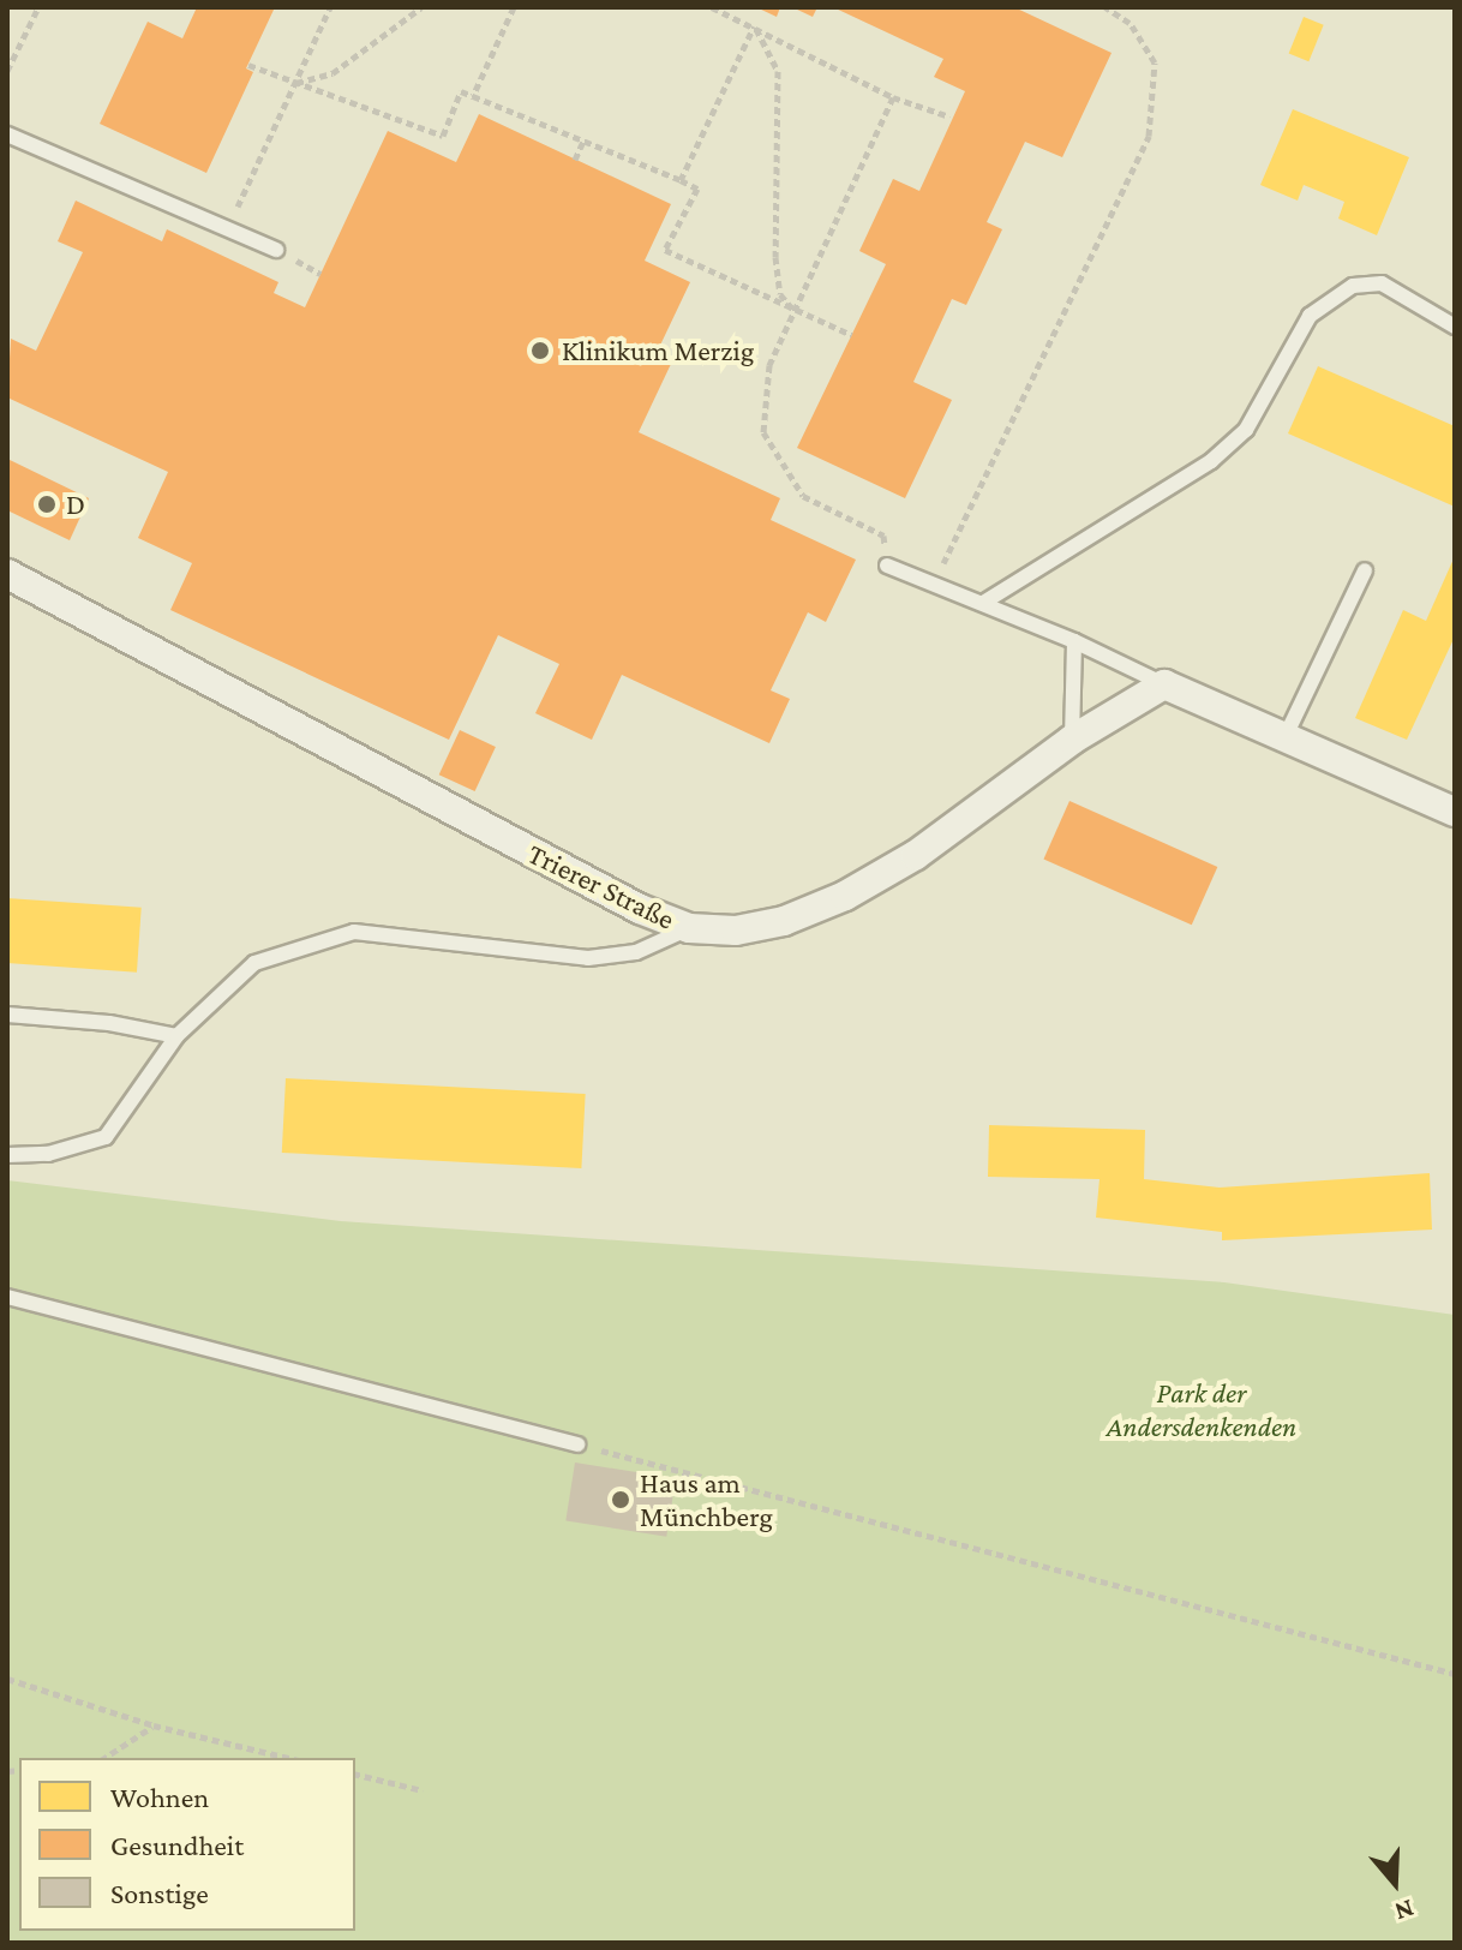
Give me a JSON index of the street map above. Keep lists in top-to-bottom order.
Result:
{
  "streets": {
    "street": ["Trierer Straße"]
  },
  "parks": ["Park der Andersdenkenden"],
  "places": ["Klinikum Merzig", "D", "Haus am Münchberg"],
  "legend": ["Wohnen", "Gesundheit", "Sonstige"],
  "north": "bottom"
}
